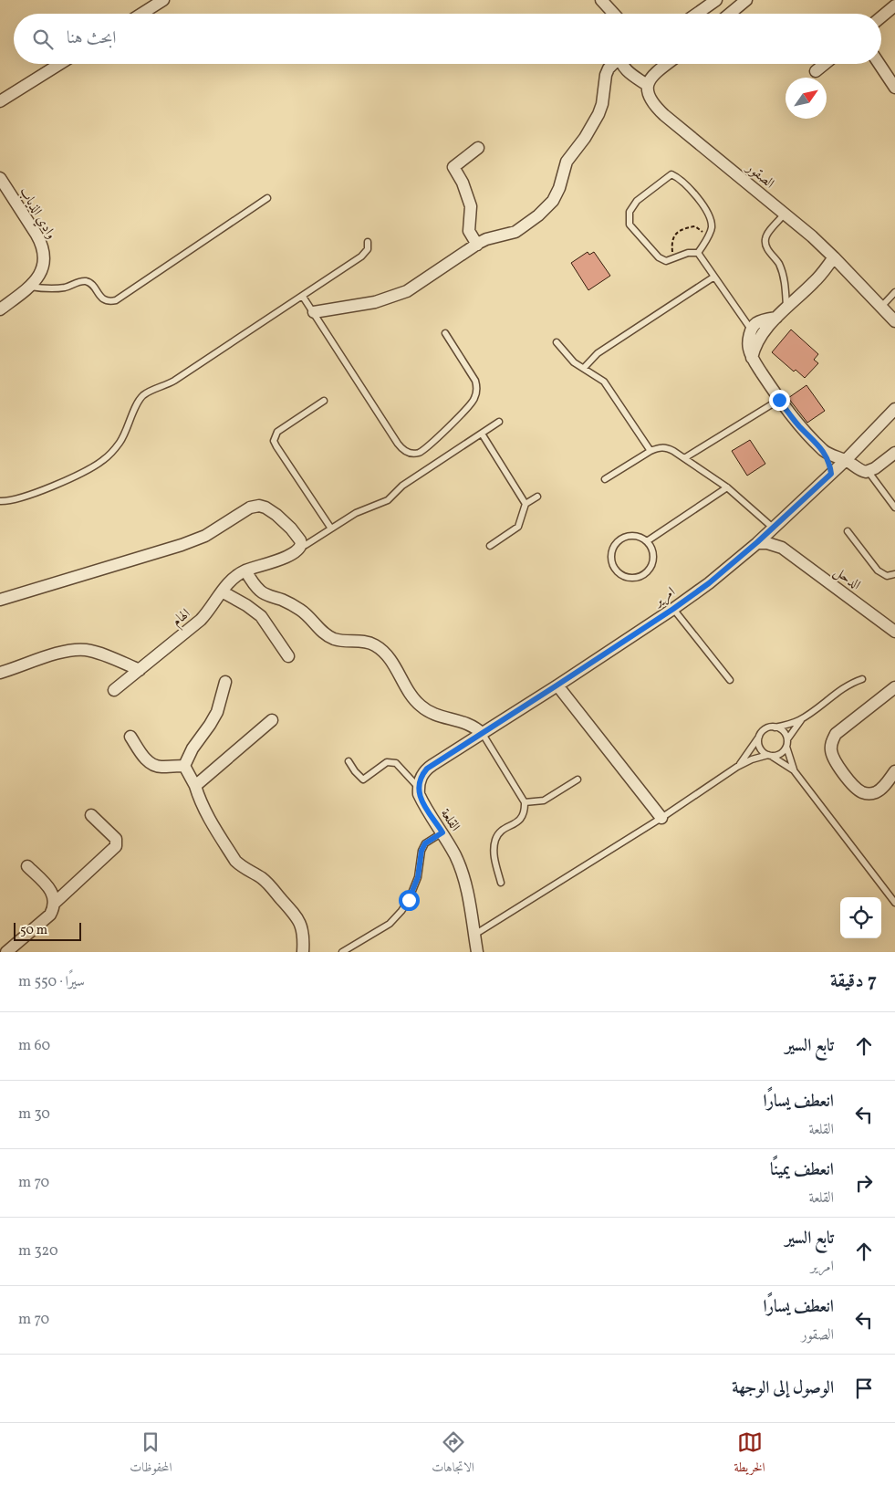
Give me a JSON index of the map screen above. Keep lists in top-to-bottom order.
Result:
{
  "streets": {
    "street": [
      "الصقور",
      "وادي الذياب",
      "الدحل",
      "امرير",
      "الهام",
      "القلعة"
    ]
  },
  "scale_bar": "50 m",
  "north": "top right",
  "page": {
    "search": "ابحث هنا",
    "scale": "50 m",
    "heading": ["7 دقيقة", "سيرًا · 550 m"],
    "list": [
      ["تابع السير", "60 m"],
      ["انعطف يسارًا", "القلعة", "30 m"],
      ["انعطف يمينًا", "القلعة", "70 m"],
      ["تابع السير", "امرير", "320 m"],
      ["انعطف يسارًا", "الصقور", "70 m"],
      "الوصول إلى الوجهة"
    ],
    "nav": ["الخريطة", "الاتجاهات", "المحفوظات"]
  }
}
